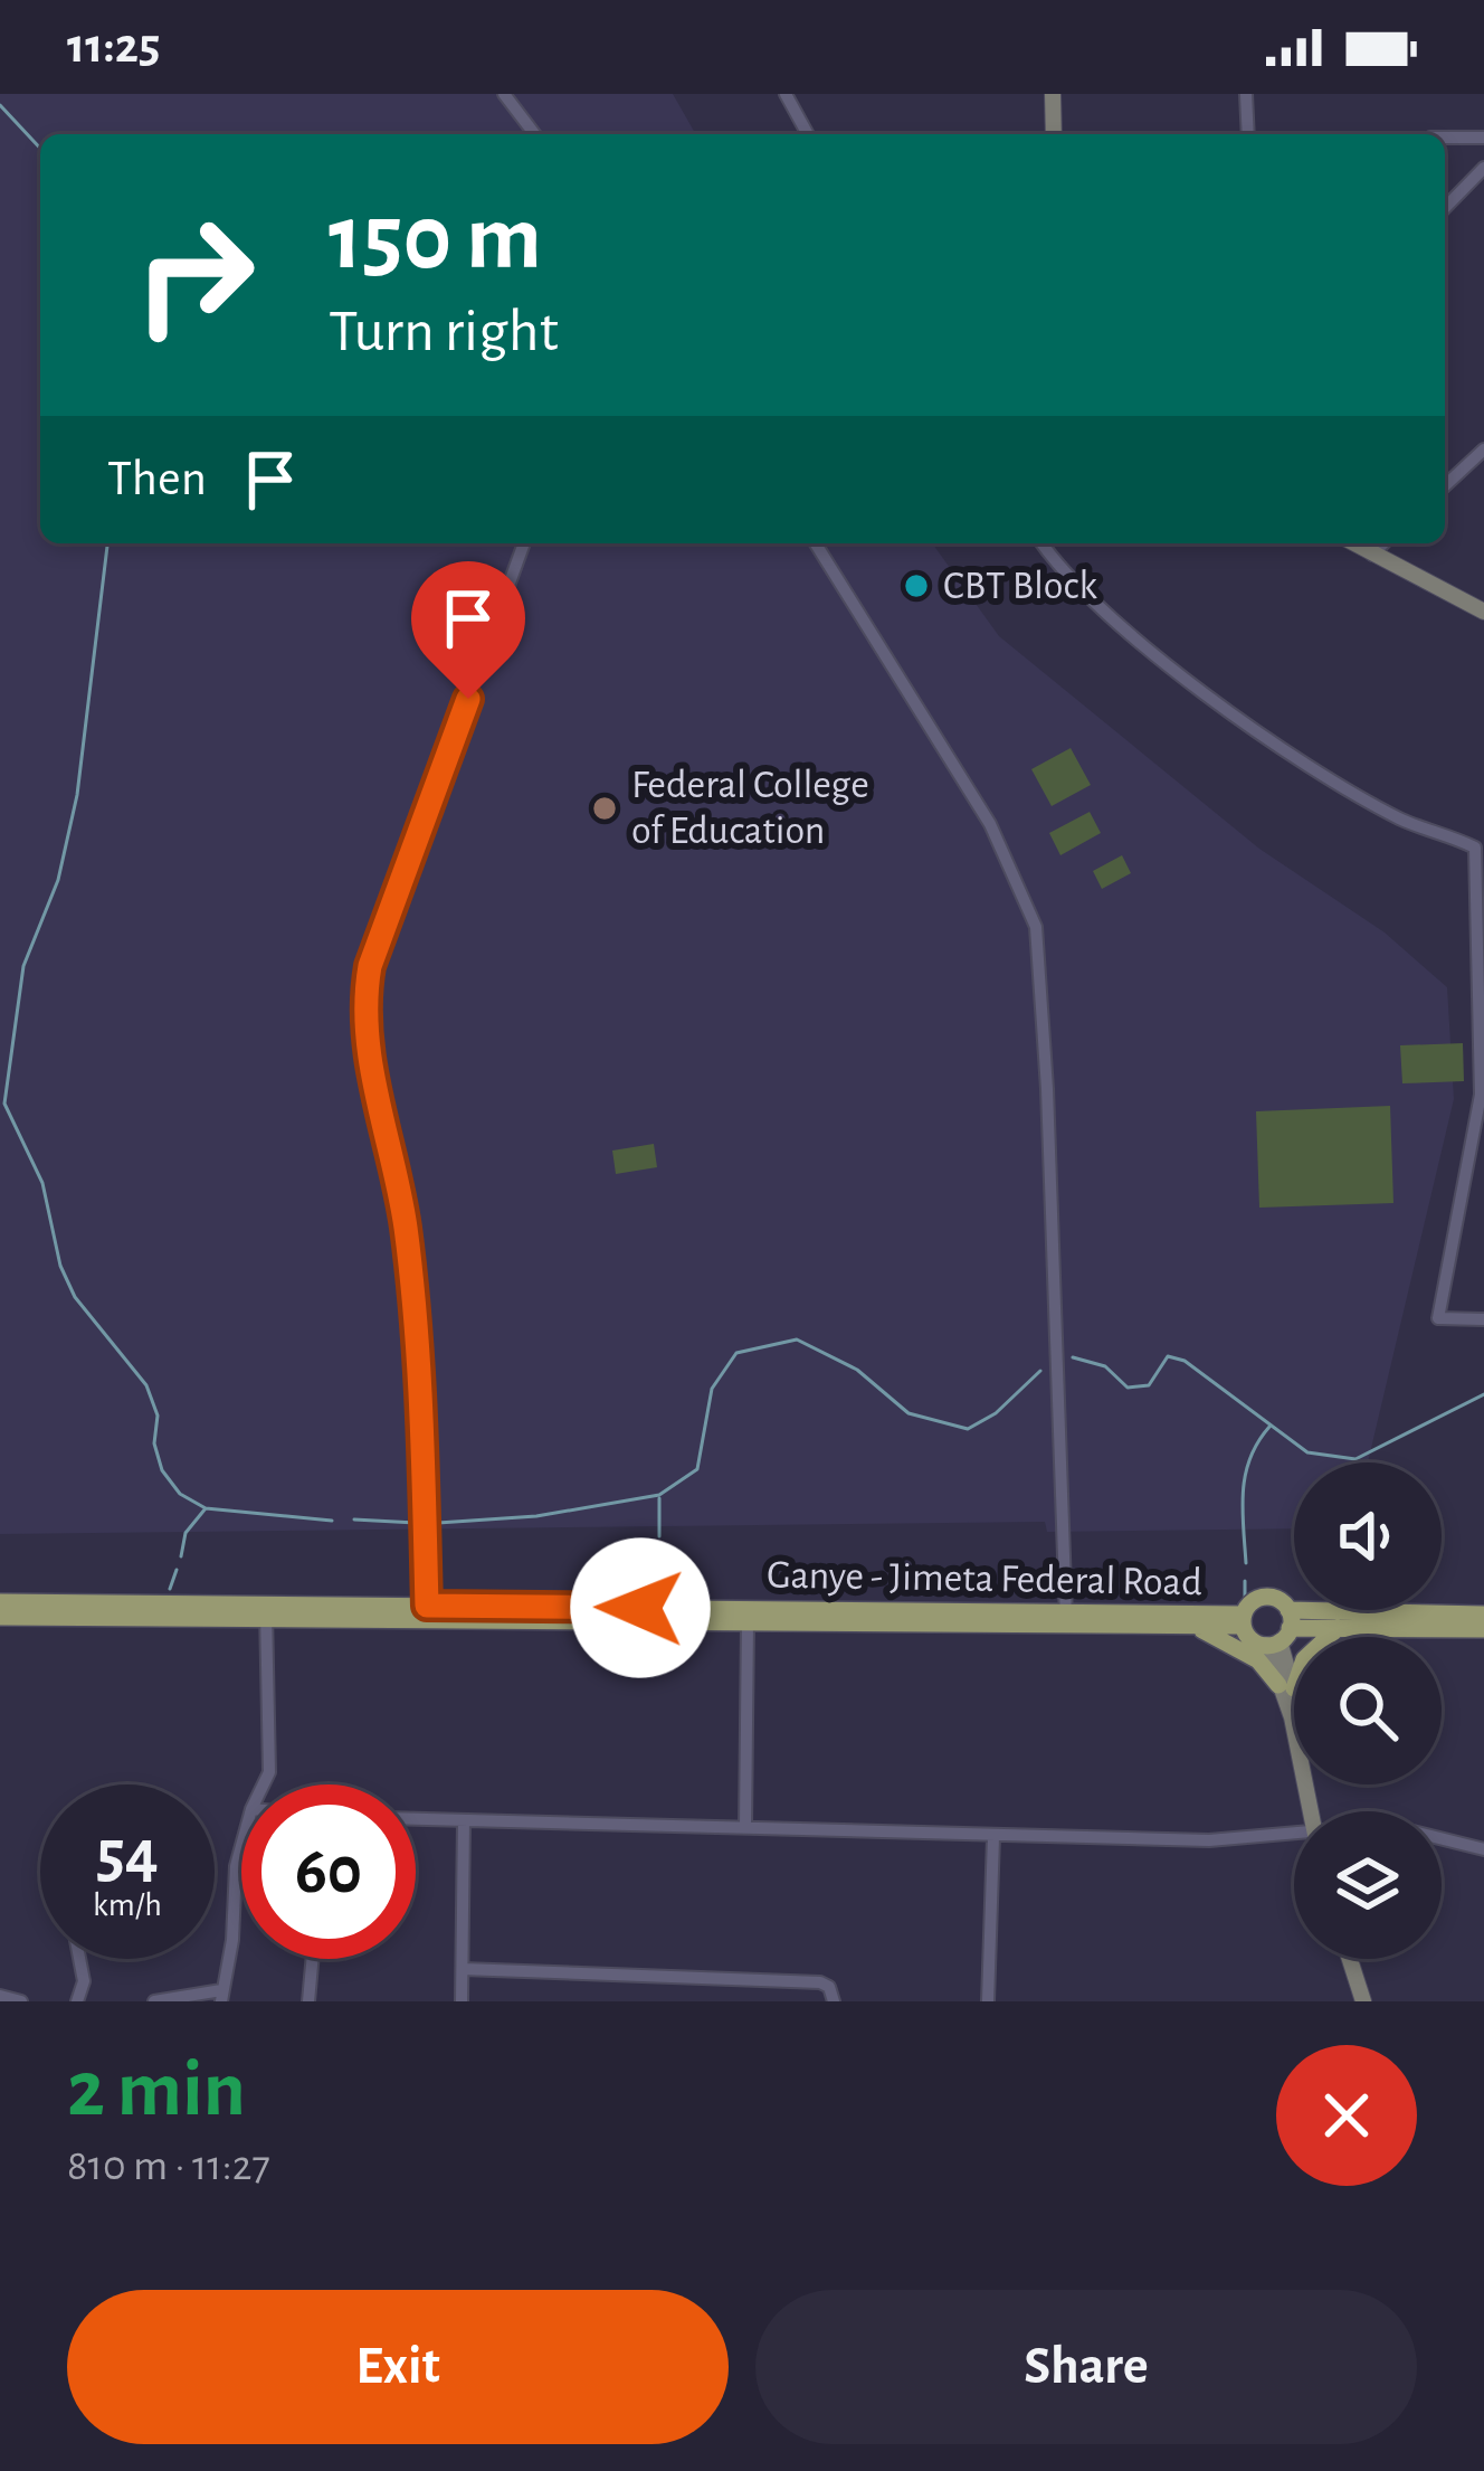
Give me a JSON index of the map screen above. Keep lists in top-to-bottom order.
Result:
{
  "streets": {
    "main road": ["Ganye - Jimeta Federal Road"]
  },
  "places": ["CBT Block", "Federal College of Education"],
  "page": {
    "status": "11:25",
    "turn": ["150 m", "Turn right"],
    "then": "Then",
    "speed": "54 km/h",
    "limit": "60",
    "heading": ["2 min", "810 m · 11:27"],
    "buttons": ["Exit", "Share"]
  }
}
